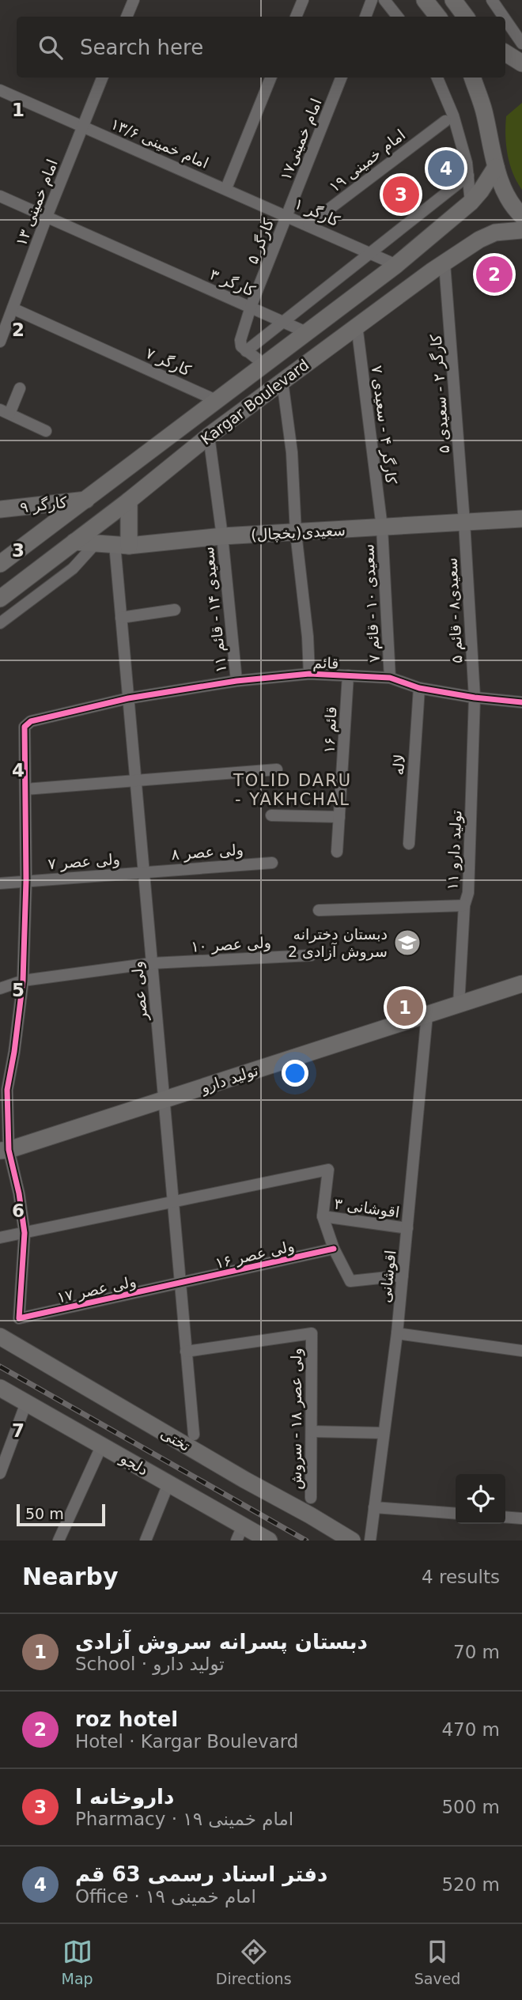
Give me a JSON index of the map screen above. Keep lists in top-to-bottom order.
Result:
{
  "streets": {
    "street": [
      "امام خمینی۱۷",
      "امام خمینی ۱۳/۶",
      "امام خمینی ۱۹",
      "امام خمینی ۱۳",
      "کارگر ۱",
      "کارگر ۵",
      "کارگر ۳",
      "کارگر ۷",
      "کارگر ۲ - سعیدی ۵",
      "Kargar Boulevard",
      "کارگر ۴ - سعیدی ۷",
      "کارگر ۹",
      "سعیدی(یخچال)",
      "سعیدی ۱۰ - قائم ۷",
      "سعیدی ۱۴ - قائم ۱۱",
      "سعیدی۸ - قائم ۵",
      "قائم",
      "قائم ۱۶",
      "لاله",
      "تولید دارو ۱۱",
      "ولی عصر ۸",
      "ولی عصر ۷",
      "ولی عصر ۱۰",
      "ولی عصر",
      "تولید دارو",
      "اقوشانی ۳",
      "ولی عصر ۱۶",
      "اقوشانی",
      "ولی عصر ۱۷",
      "ولی عصر ۱۸ - سروش",
      "تختی",
      "دلجو"
    ]
  },
  "crossings": [
    ["امام خمینی۱۷", "کارگر ۱"],
    ["امام خمینی۱۷", "کارگر ۵"],
    ["امام خمینی ۱۳/۶", "امام خمینی ۱۳"],
    ["امام خمینی ۱۳/۶", "کارگر ۱"],
    ["امام خمینی ۱۹", "کارگر ۱"],
    ["امام خمینی ۱۳", "کارگر ۳"],
    ["امام خمینی ۱۳", "کارگر ۷"],
    ["کارگر ۱", "کارگر ۵"],
    ["کارگر ۱", "Kargar Boulevard"],
    ["کارگر ۵", "کارگر ۳"],
    ["کارگر ۳", "Kargar Boulevard"],
    ["کارگر ۷", "Kargar Boulevard"],
    ["کارگر ۲ - سعیدی ۵", "Kargar Boulevard"],
    ["کارگر ۲ - سعیدی ۵", "سعیدی(یخچال)"],
    ["کارگر ۲ - سعیدی ۵", "سعیدی۸ - قائم ۵"],
    ["Kargar Boulevard", "کارگر ۴ - سعیدی ۷"],
    ["Kargar Boulevard", "کارگر ۹"],
    ["Kargar Boulevard", "سعیدی(یخچال)"],
    ["Kargar Boulevard", "سعیدی ۱۴ - قائم ۱۱"],
    ["کارگر ۴ - سعیدی ۷", "سعیدی(یخچال)"],
    ["کارگر ۴ - سعیدی ۷", "سعیدی ۱۰ - قائم ۷"],
    ["سعیدی(یخچال)", "سعیدی ۱۰ - قائم ۷"],
    ["سعیدی(یخچال)", "سعیدی ۱۴ - قائم ۱۱"],
    ["سعیدی(یخچال)", "سعیدی۸ - قائم ۵"],
    ["سعیدی(یخچال)", "ولی عصر"],
    ["سعیدی ۱۰ - قائم ۷", "قائم"],
    ["سعیدی ۱۴ - قائم ۱۱", "قائم"],
    ["سعیدی۸ - قائم ۵", "قائم"],
    ["سعیدی۸ - قائم ۵", "تولید دارو ۱۱"],
    ["قائم", "قائم ۱۶"],
    ["قائم", "لاله"],
    ["قائم", "تولید دارو ۱۱"],
    ["قائم", "ولی عصر"],
    ["تولید دارو ۱۱", "تولید دارو"],
    ["ولی عصر ۸", "ولی عصر ۷"],
    ["ولی عصر ۸", "ولی عصر"],
    ["ولی عصر ۷", "ولی عصر"],
    ["ولی عصر ۱۰", "ولی عصر"],
    ["ولی عصر", "تولید دارو"],
    ["ولی عصر", "ولی عصر ۱۶"],
    ["ولی عصر", "ولی عصر ۱۷"],
    ["ولی عصر", "ولی عصر ۱۸ - سروش"],
    ["تولید دارو", "اقوشانی"],
    ["اقوشانی ۳", "اقوشانی"],
    ["ولی عصر ۱۶", "ولی عصر ۱۷"]
  ],
  "districts": ["TOLID DARU - YAKHCHAL"],
  "places": {
    "school or university": ["دبستان دخترانه سروش آزادی 2"]
  },
  "scale_bar": "50 m",
  "page": {
    "search": "Search here",
    "pins": [
      "4",
      "3",
      "2",
      "1"
    ],
    "scale": "50 m",
    "heading": ["Nearby", "4 results"],
    "list": [
      {
        "mark": "1",
        "name": "دبستان پسرانه سروش آزادی",
        "note": "School · تولید دارو",
        "value": "70 m"
      },
      {
        "mark": "2",
        "name": "roz hotel",
        "note": "Hotel · Kargar Boulevard",
        "value": "470 m"
      },
      {
        "mark": "3",
        "name": "داروخانه ا",
        "note": "Pharmacy · امام خمینی ۱۹",
        "value": "500 m"
      },
      {
        "mark": "4",
        "name": "دفتر اسناد رسمی 63 قم",
        "note": "Office · امام خمینی ۱۹",
        "value": "520 m"
      }
    ],
    "nav": ["Map", "Directions", "Saved"]
  },
  "grid": {
    "rows": [
      "1",
      "2",
      "3",
      "4",
      "5",
      "6",
      "7"
    ]
  }
}
